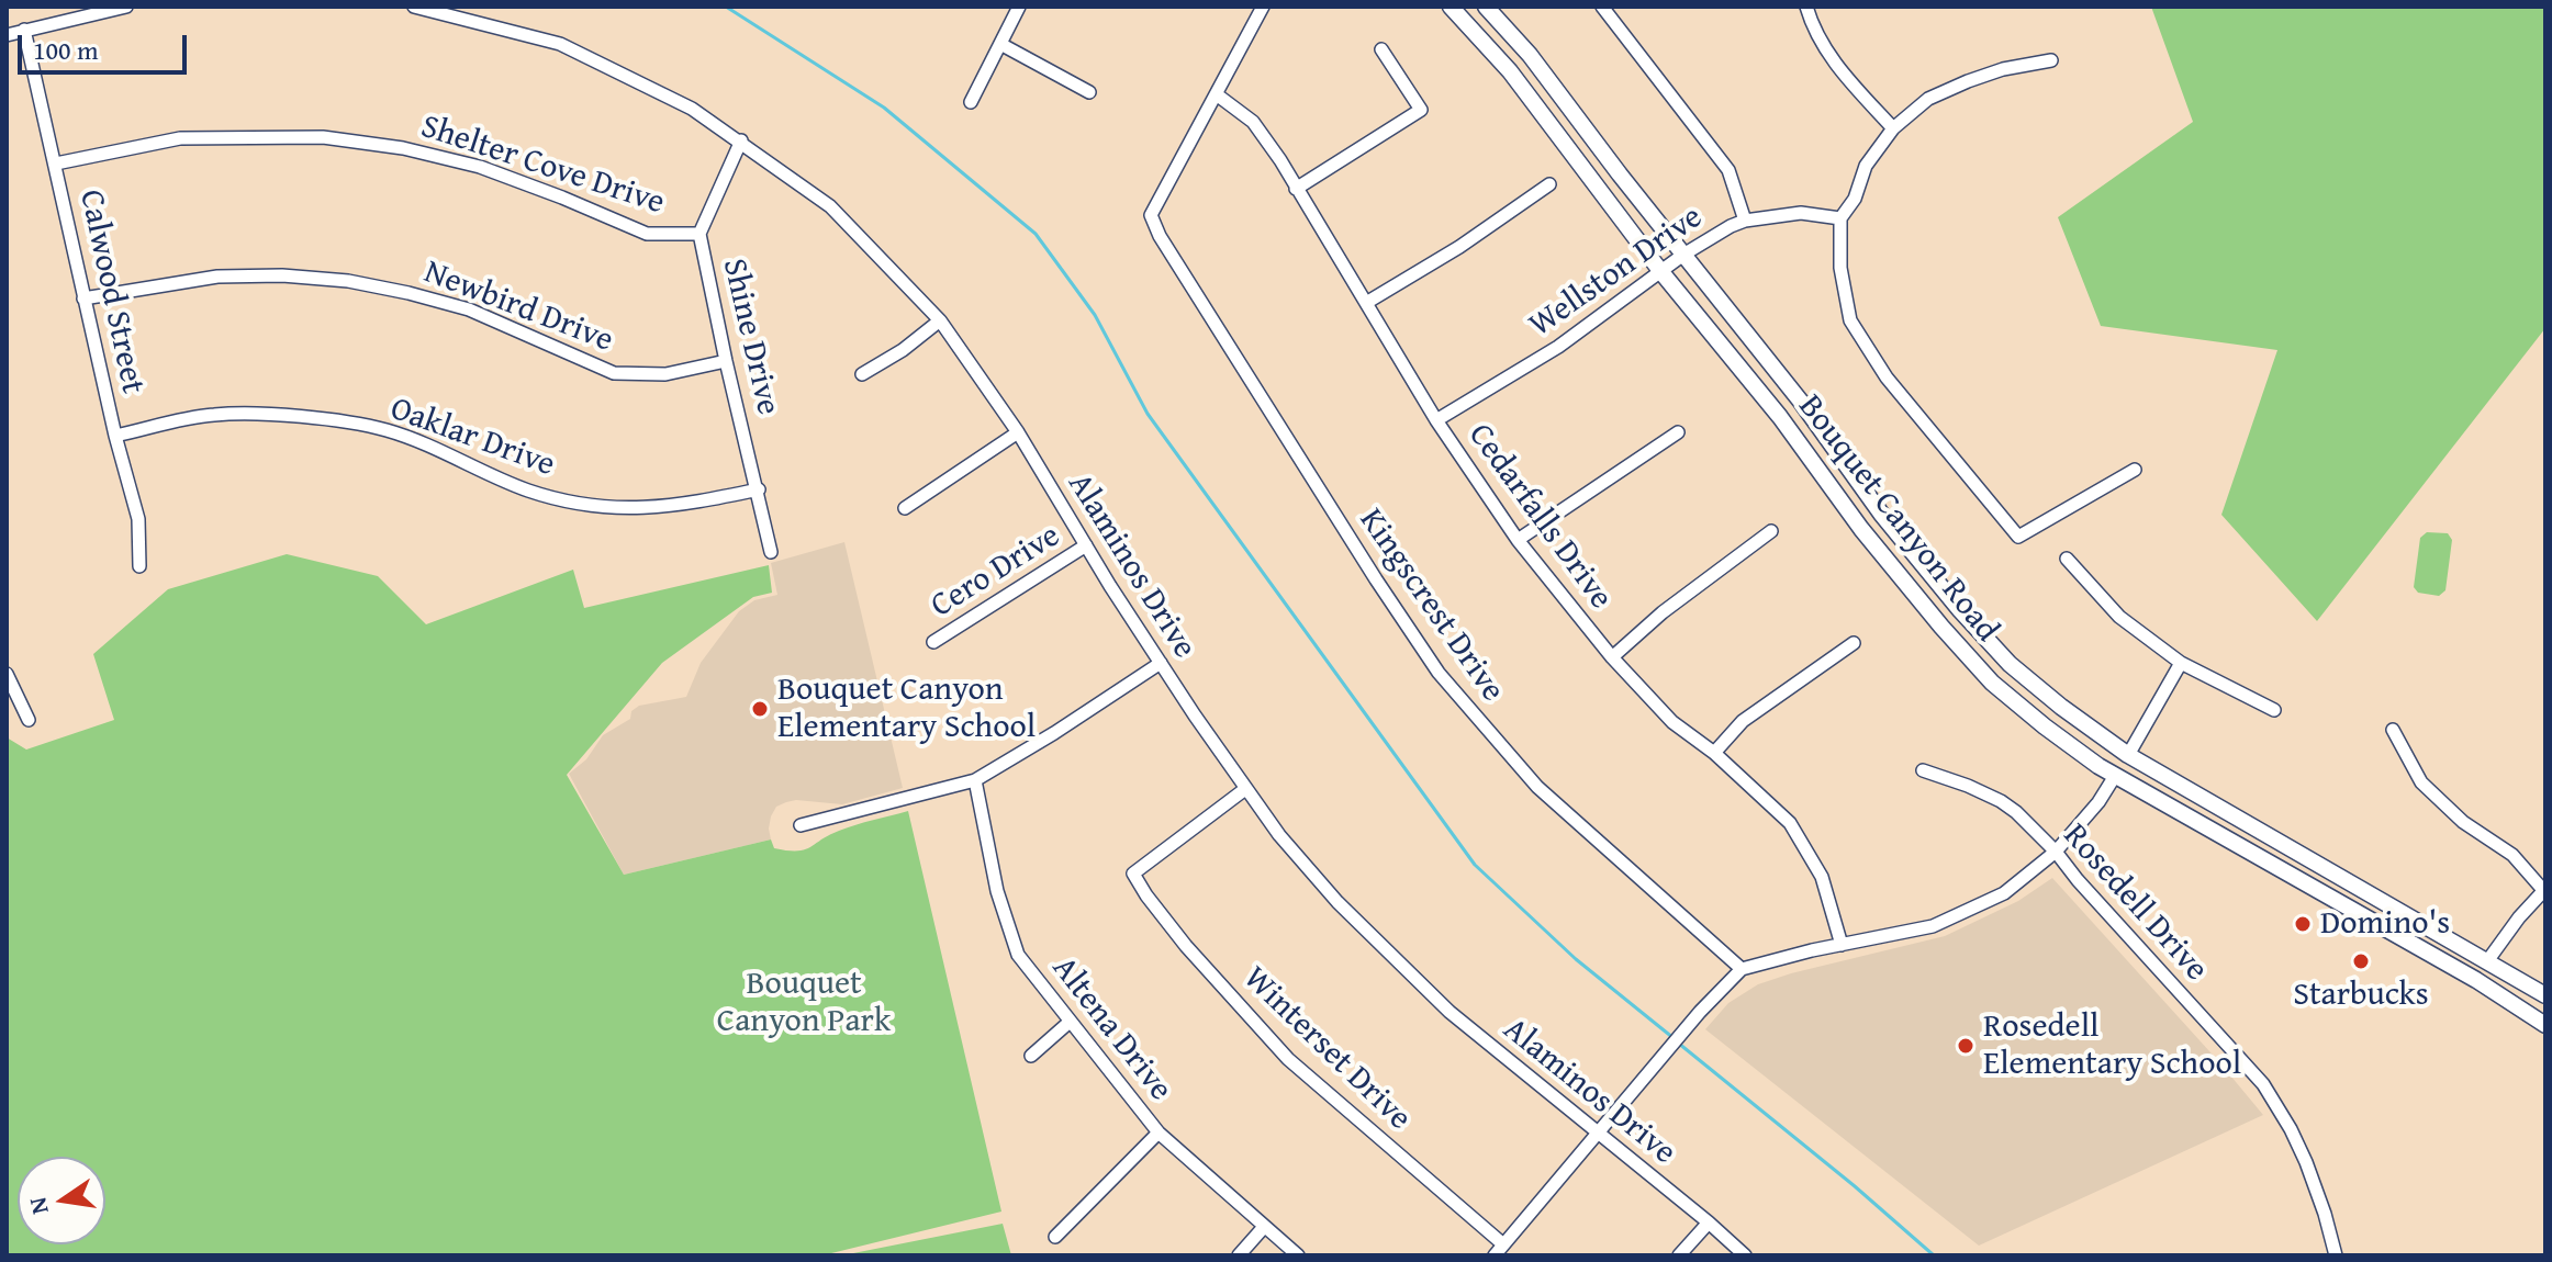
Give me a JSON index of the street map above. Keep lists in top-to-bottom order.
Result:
{
  "streets": {
    "main road": ["Bouquet Canyon Road"],
    "street": [
      "Shelter Cove Drive",
      "Wellston Drive",
      "Calwood Street",
      "Newbird Drive",
      "Shine Drive",
      "Oaklar Drive",
      "Cedarfalls Drive",
      "Alaminos Drive",
      "Cero Drive",
      "Kingscrest Drive",
      "Rosedell Drive",
      "Altena Drive",
      "Winterset Drive"
    ]
  },
  "crossings": [
    ["Shelter Cove Drive", "Calwood Street"],
    ["Shelter Cove Drive", "Shine Drive"],
    ["Wellston Drive", "Cedarfalls Drive"],
    ["Wellston Drive", "Bouquet Canyon Road"],
    ["Calwood Street", "Newbird Drive"],
    ["Calwood Street", "Oaklar Drive"],
    ["Newbird Drive", "Shine Drive"],
    ["Shine Drive", "Oaklar Drive"],
    ["Shine Drive", "Alaminos Drive"],
    ["Cedarfalls Drive", "Kingscrest Drive"],
    ["Alaminos Drive", "Cero Drive"],
    ["Alaminos Drive", "Winterset Drive"]
  ],
  "parks": ["Bouquet Canyon Park"],
  "places": [
    "Bouquet Canyon Elementary School",
    "Domino's",
    "Starbucks",
    "Rosedell Elementary School"
  ],
  "scale_bar": "100 m",
  "north": "left"
}
